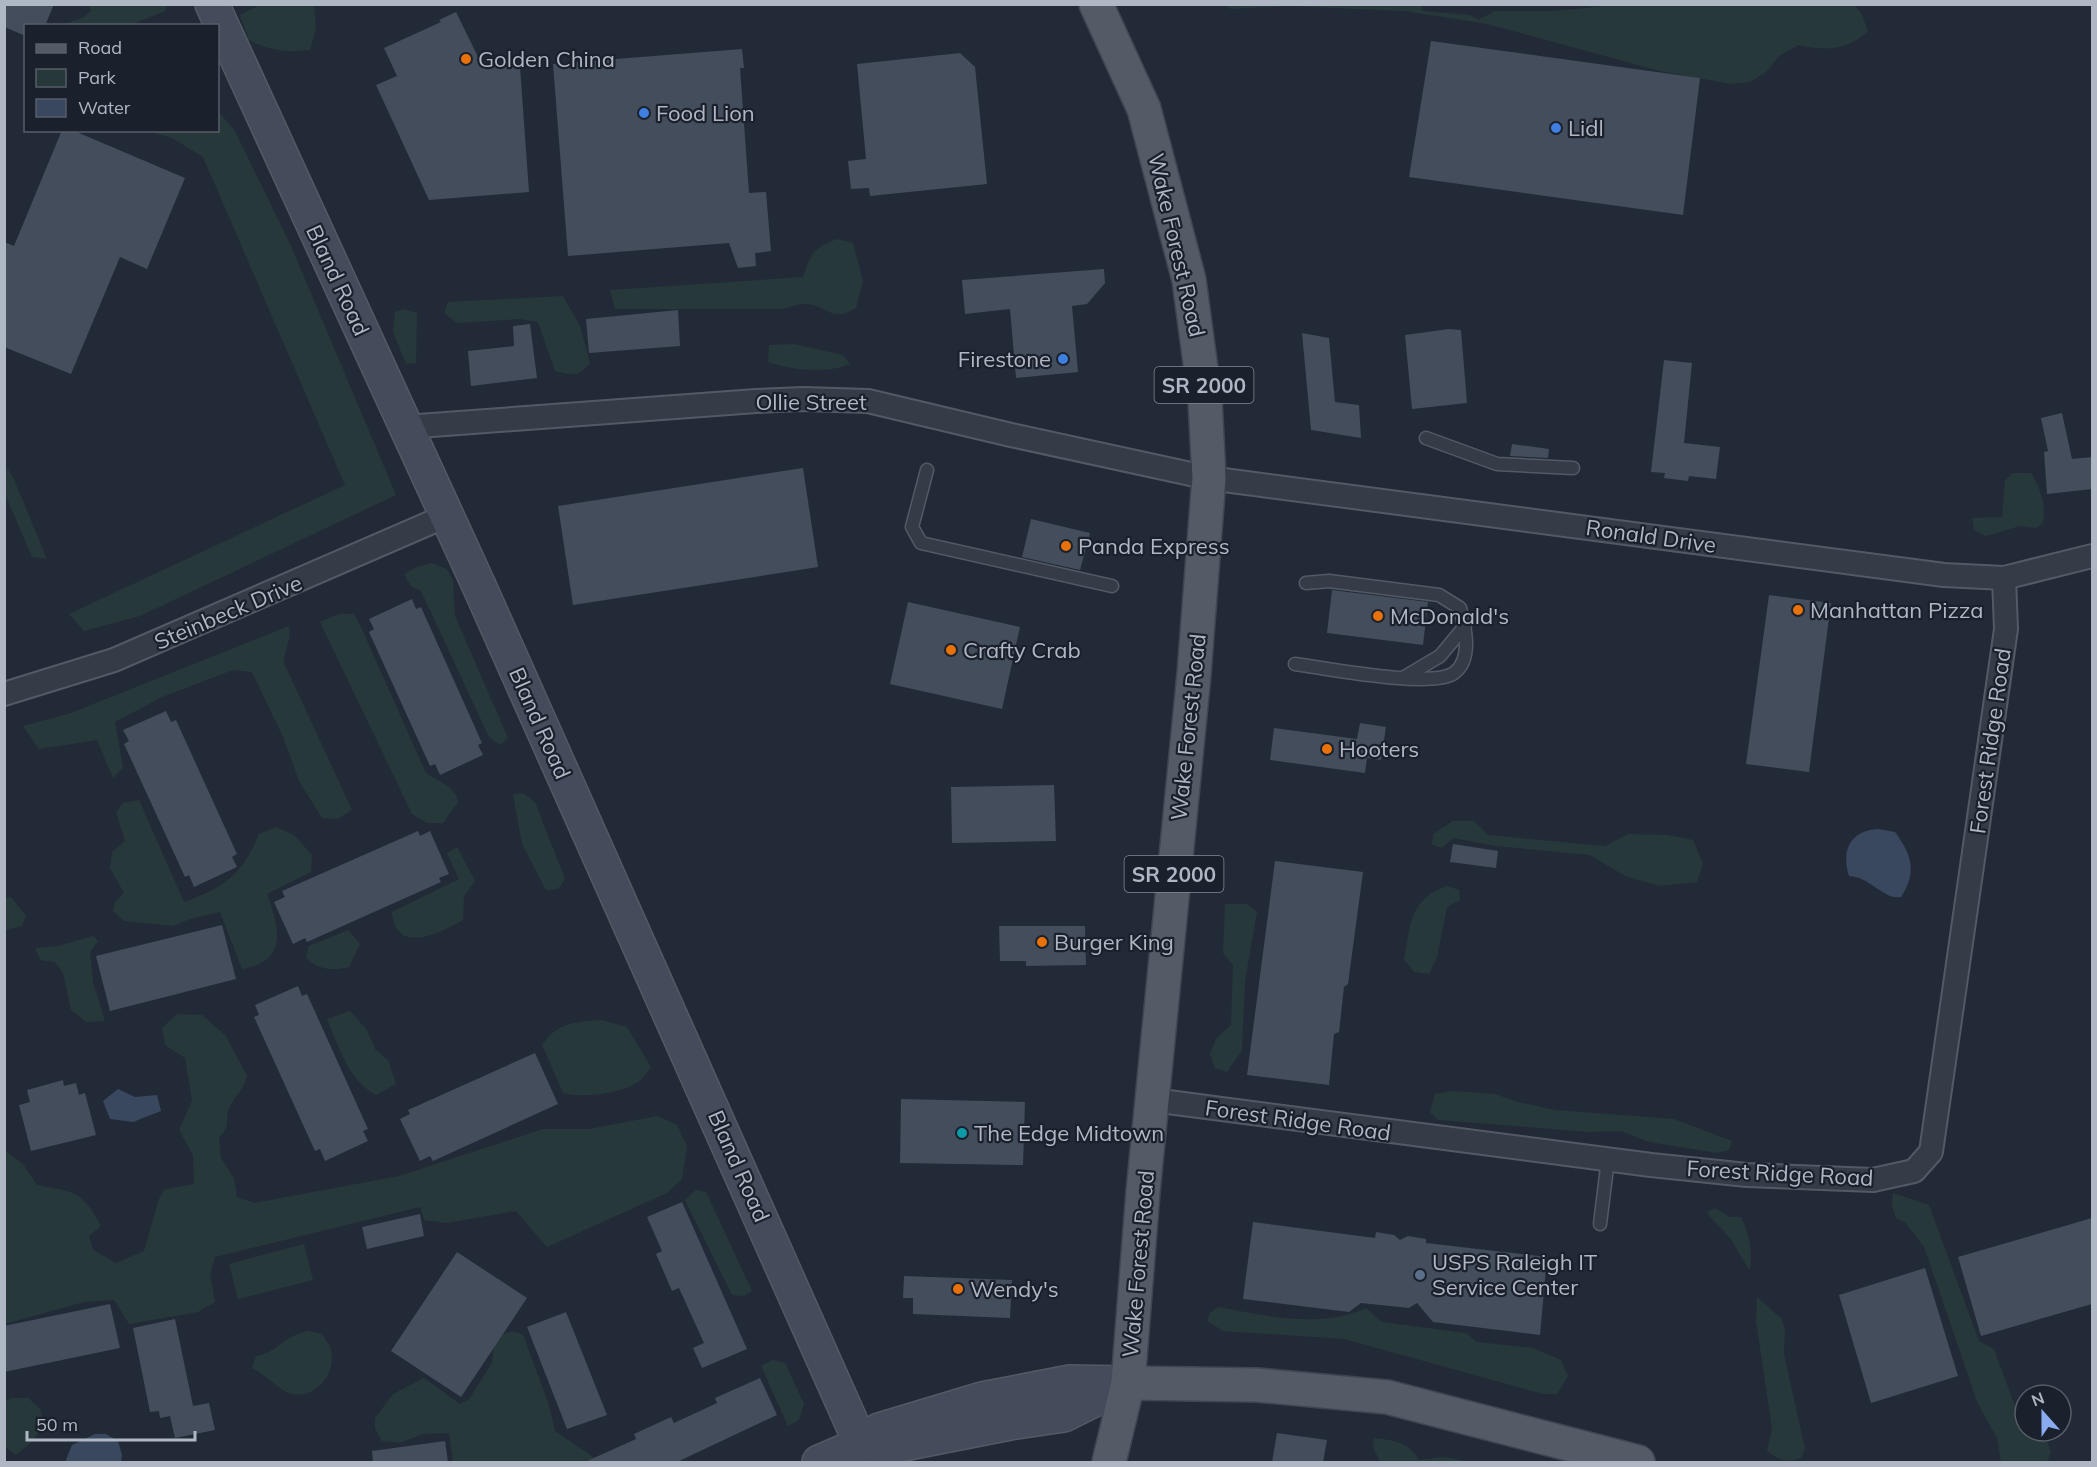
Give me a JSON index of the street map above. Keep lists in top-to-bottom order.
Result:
{
  "streets": {
    "main road": ["Wake Forest Road", "SR 2000"],
    "street": [
      "Bland Road",
      "Ollie Street",
      "Ronald Drive",
      "Steinbeck Drive",
      "Forest Ridge Road"
    ]
  },
  "crossings": [
    ["Wake Forest Road", "Ollie Street"],
    ["Wake Forest Road", "Ronald Drive"],
    ["Wake Forest Road", "Forest Ridge Road"],
    ["Bland Road", "Ollie Street"],
    ["Bland Road", "Steinbeck Drive"],
    ["Ollie Street", "Ronald Drive"],
    ["Ronald Drive", "Forest Ridge Road"]
  ],
  "places": [
    "Golden China",
    "Food Lion",
    "Lidl",
    "Firestone",
    "Panda Express",
    "Manhattan Pizza",
    "McDonald's",
    "Crafty Crab",
    "Hooters",
    "Burger King",
    "The Edge Midtown",
    "USPS Raleigh IT Service Center",
    "Wendy's"
  ],
  "legend": ["Road", "Park", "Water"],
  "scale_bar": "50 m",
  "north": "top"
}
